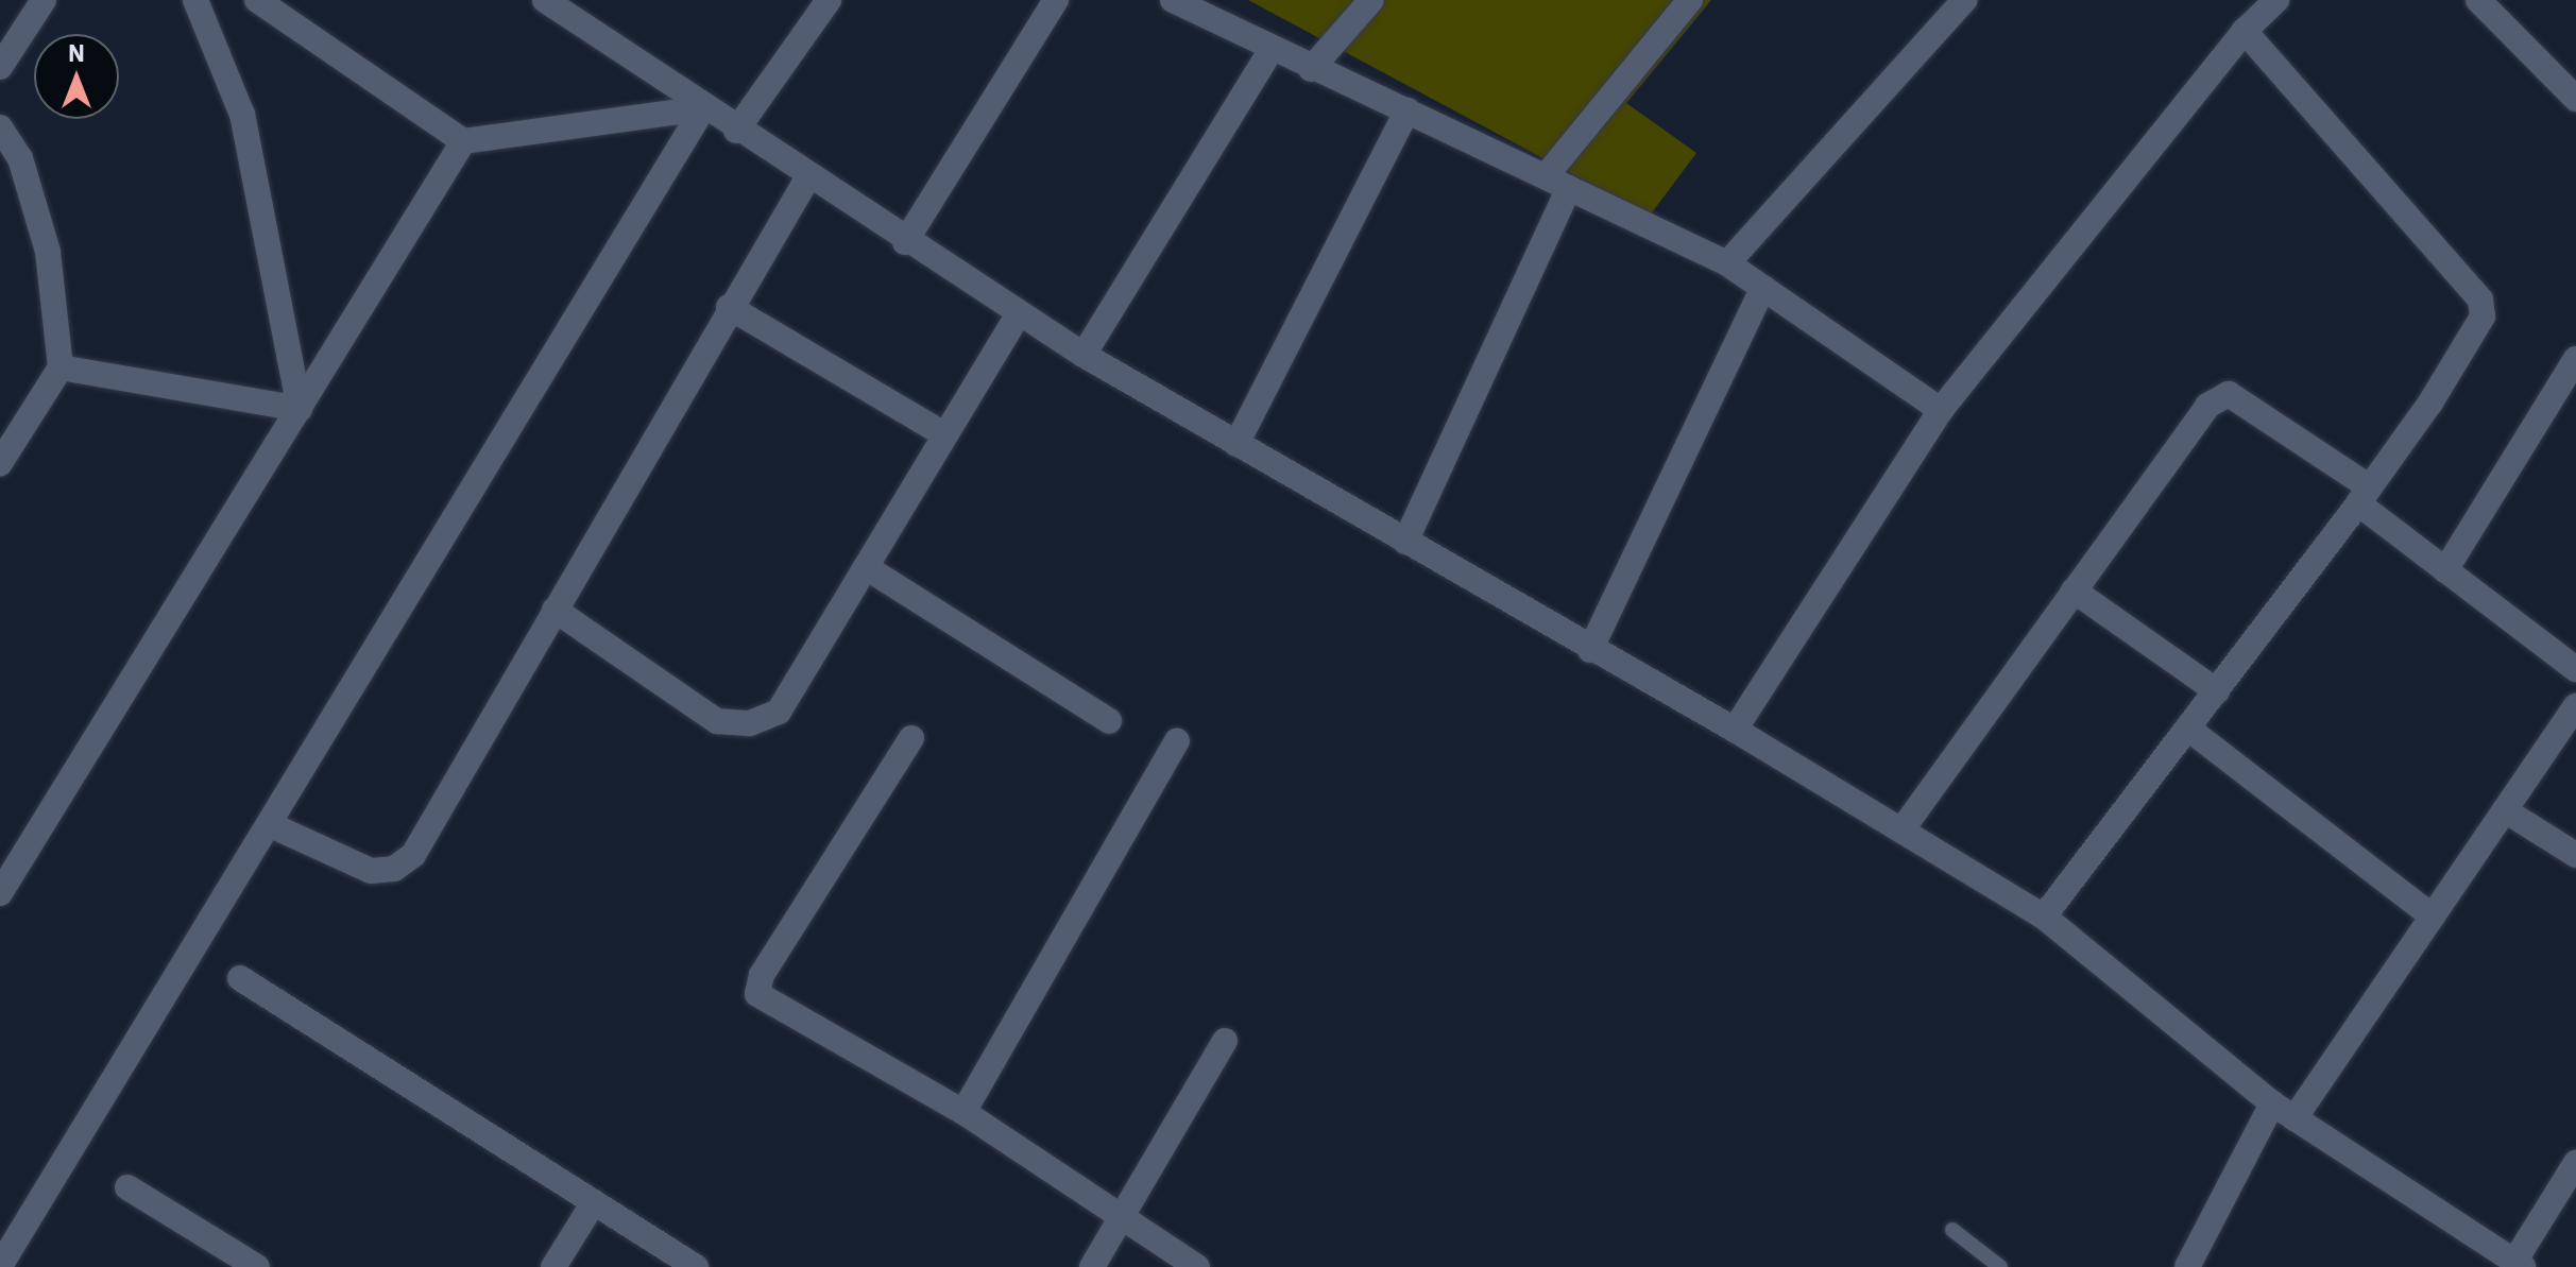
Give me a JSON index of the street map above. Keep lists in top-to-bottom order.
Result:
{
  "north": "top"
}
